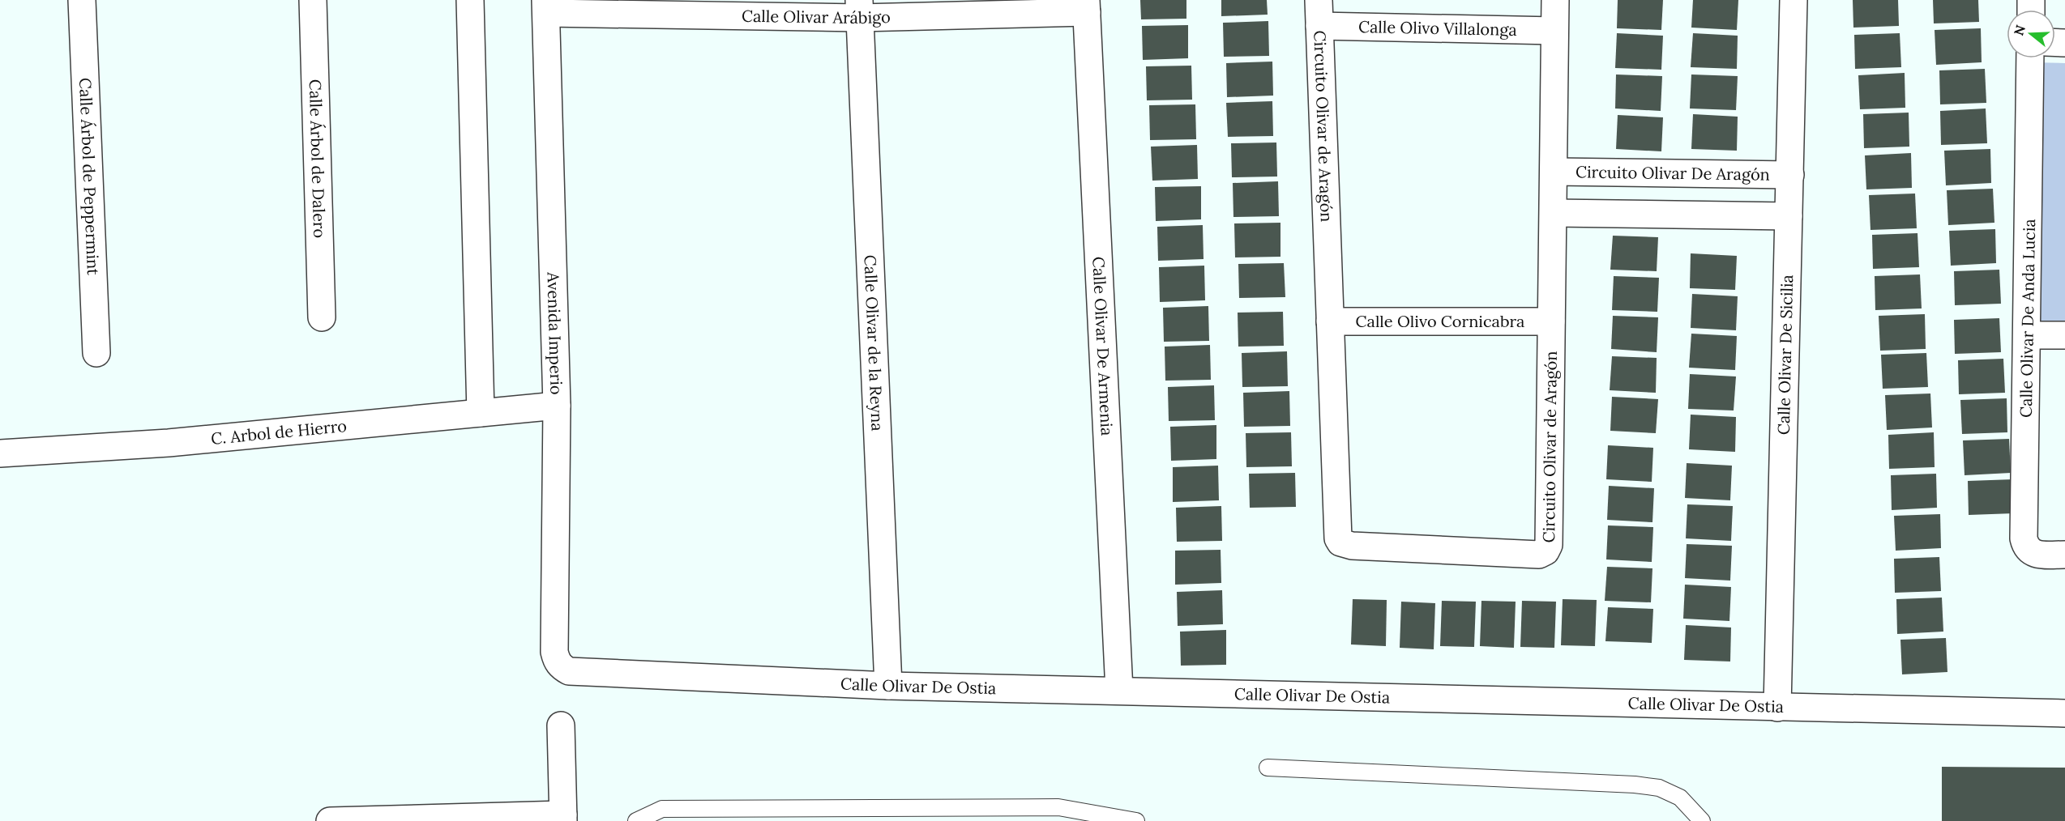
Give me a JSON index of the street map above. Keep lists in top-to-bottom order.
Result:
{
  "streets": {
    "street": [
      "Calle Olivar Arábigo",
      "Calle Olivo Villalonga",
      "Circuito Olivar de Aragón",
      "Calle Árbol de Dalero",
      "Circuito Olivar De Aragón",
      "Calle Árbol de Peppermint",
      "Calle Olivar De Anda Lucia",
      "Calle Olivo Cornicabra",
      "Avenida Imperio",
      "Calle Olivar de la Reyna",
      "Calle Olivar De Armenia",
      "Calle Olivar De Sicilia",
      "C. Arbol de Hierro",
      "Calle Olivar De Ostia"
    ]
  },
  "crossings": [
    ["Calle Olivar Arábigo", "Avenida Imperio"],
    ["Calle Olivar Arábigo", "Calle Olivar de la Reyna"],
    ["Calle Olivar Arábigo", "Calle Olivar De Armenia"],
    ["Calle Olivo Villalonga", "Circuito Olivar de Aragón"],
    ["Circuito Olivar de Aragón", "Circuito Olivar De Aragón"],
    ["Circuito Olivar de Aragón", "Calle Olivo Cornicabra"],
    ["Circuito Olivar De Aragón", "Calle Olivar De Sicilia"],
    ["Avenida Imperio", "C. Arbol de Hierro"],
    ["Avenida Imperio", "Calle Olivar De Ostia"],
    ["Calle Olivar de la Reyna", "Calle Olivar De Ostia"],
    ["Calle Olivar De Armenia", "Calle Olivar De Ostia"],
    ["Calle Olivar De Sicilia", "Calle Olivar De Ostia"]
  ],
  "north": "left"
}
